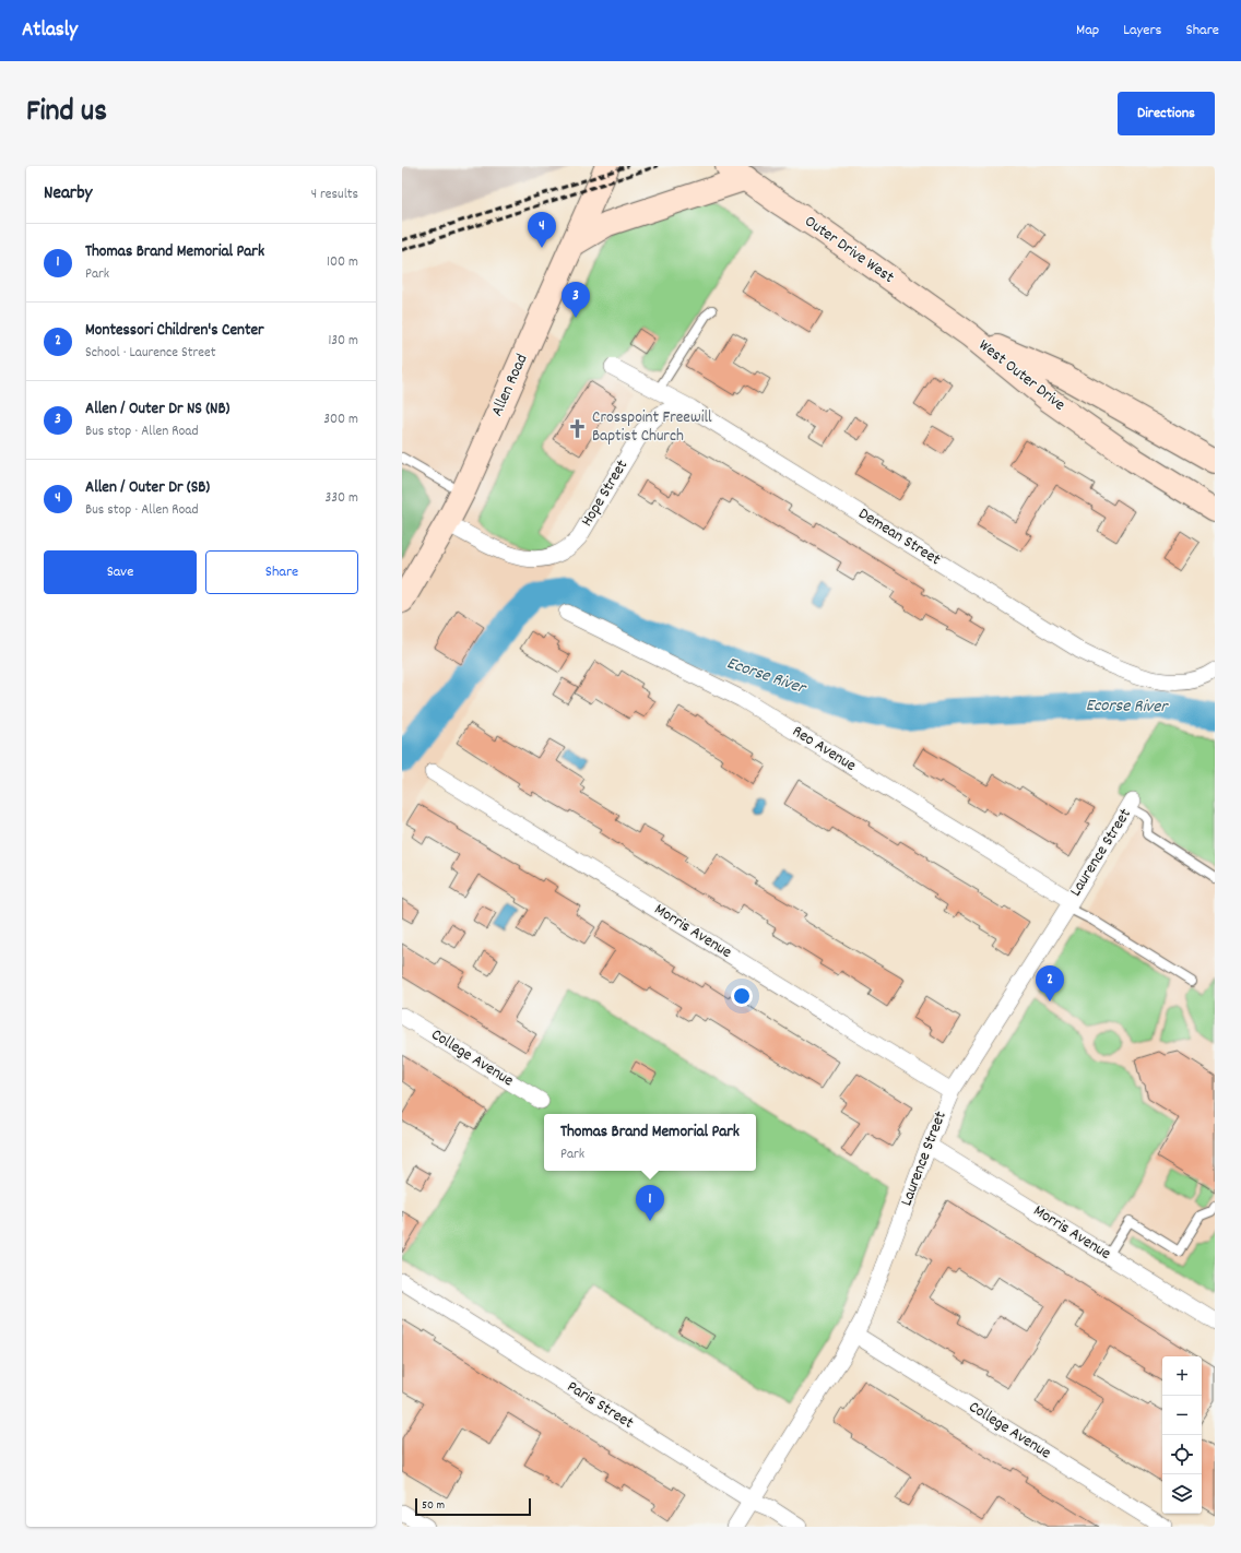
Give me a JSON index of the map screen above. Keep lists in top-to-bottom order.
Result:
{
  "streets": {
    "main road": ["Outer Drive West", "West Outer Drive", "Allen Road"],
    "street": [
      "Hope Street",
      "Demean Street",
      "Reo Avenue",
      "Laurence Street",
      "Morris Avenue",
      "College Avenue",
      "Paris Street"
    ]
  },
  "crossings": [
    ["Outer Drive West", "West Outer Drive"],
    ["Allen Road", "Hope Street"],
    ["Hope Street", "Demean Street"],
    ["Reo Avenue", "Laurence Street"],
    ["Laurence Street", "Morris Avenue"],
    ["Laurence Street", "College Avenue"],
    ["Laurence Street", "Paris Street"]
  ],
  "water": ["Ecorse River"],
  "places": {
    "church": ["Crosspoint Freewill Baptist Church"]
  },
  "scale_bar": "50 m",
  "page": {
    "header": "Atlasly",
    "nav": ["Map", "Layers", "Share"],
    "title": "Find us",
    "buttons": [
      "Directions",
      ["Save", "Share"]
    ],
    "heading": ["Nearby", "4 results"],
    "pins": [
      "4",
      "3",
      "2",
      "1"
    ],
    "list": [
      {
        "mark": "1",
        "name": "Thomas Brand Memorial Park",
        "note": "Park",
        "value": "100 m"
      },
      {
        "mark": "2",
        "name": "Montessori Children's Center",
        "note": "School · Laurence Street",
        "value": "130 m"
      },
      {
        "mark": "3",
        "name": "Allen / Outer Dr NS (NB)",
        "note": "Bus stop · Allen Road",
        "value": "300 m"
      },
      {
        "mark": "4",
        "name": "Allen / Outer Dr (SB)",
        "note": "Bus stop · Allen Road",
        "value": "330 m"
      }
    ],
    "popup": ["Thomas Brand Memorial Park", "Park"],
    "map_buttons": ["+", "−"],
    "scale": "50 m"
  }
}
